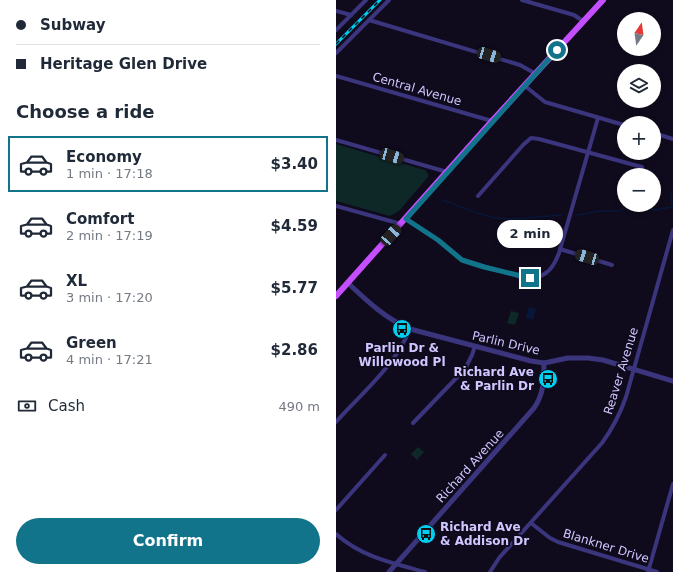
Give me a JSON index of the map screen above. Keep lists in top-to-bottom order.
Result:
{
  "streets": {
    "street": [
      "Central Avenue",
      "Parlin Drive",
      "Reaver Avenue",
      "Richard Avenue",
      "Blankner Drive"
    ]
  },
  "crossings": [
    ["Parlin Drive", "Reaver Avenue"],
    ["Parlin Drive", "Richard Avenue"],
    ["Reaver Avenue", "Blankner Drive"]
  ],
  "places": {
    "bus stop": ["Parlin Dr & Willowood Pl", "Richard Ave & Parlin Dr", "Richard Ave & Addison Dr"]
  },
  "north": "top",
  "page": {
    "banner": ["Subway", "Heritage Glen Drive"],
    "map_buttons": ["+", "−"],
    "heading": "Choose a ride",
    "list": [
      {
        "name": "Economy",
        "note": "1 min · 17:18",
        "value": "$3.40"
      },
      {
        "name": "Comfort",
        "note": "2 min · 17:19",
        "value": "$4.59"
      },
      {
        "name": "XL",
        "note": "3 min · 17:20",
        "value": "$5.77"
      },
      {
        "name": "Green",
        "note": "4 min · 17:21",
        "value": "$2.86"
      }
    ],
    "bubble": "2 min",
    "pay": ["Cash", "490 m"],
    "buttons": "Confirm"
  }
}
